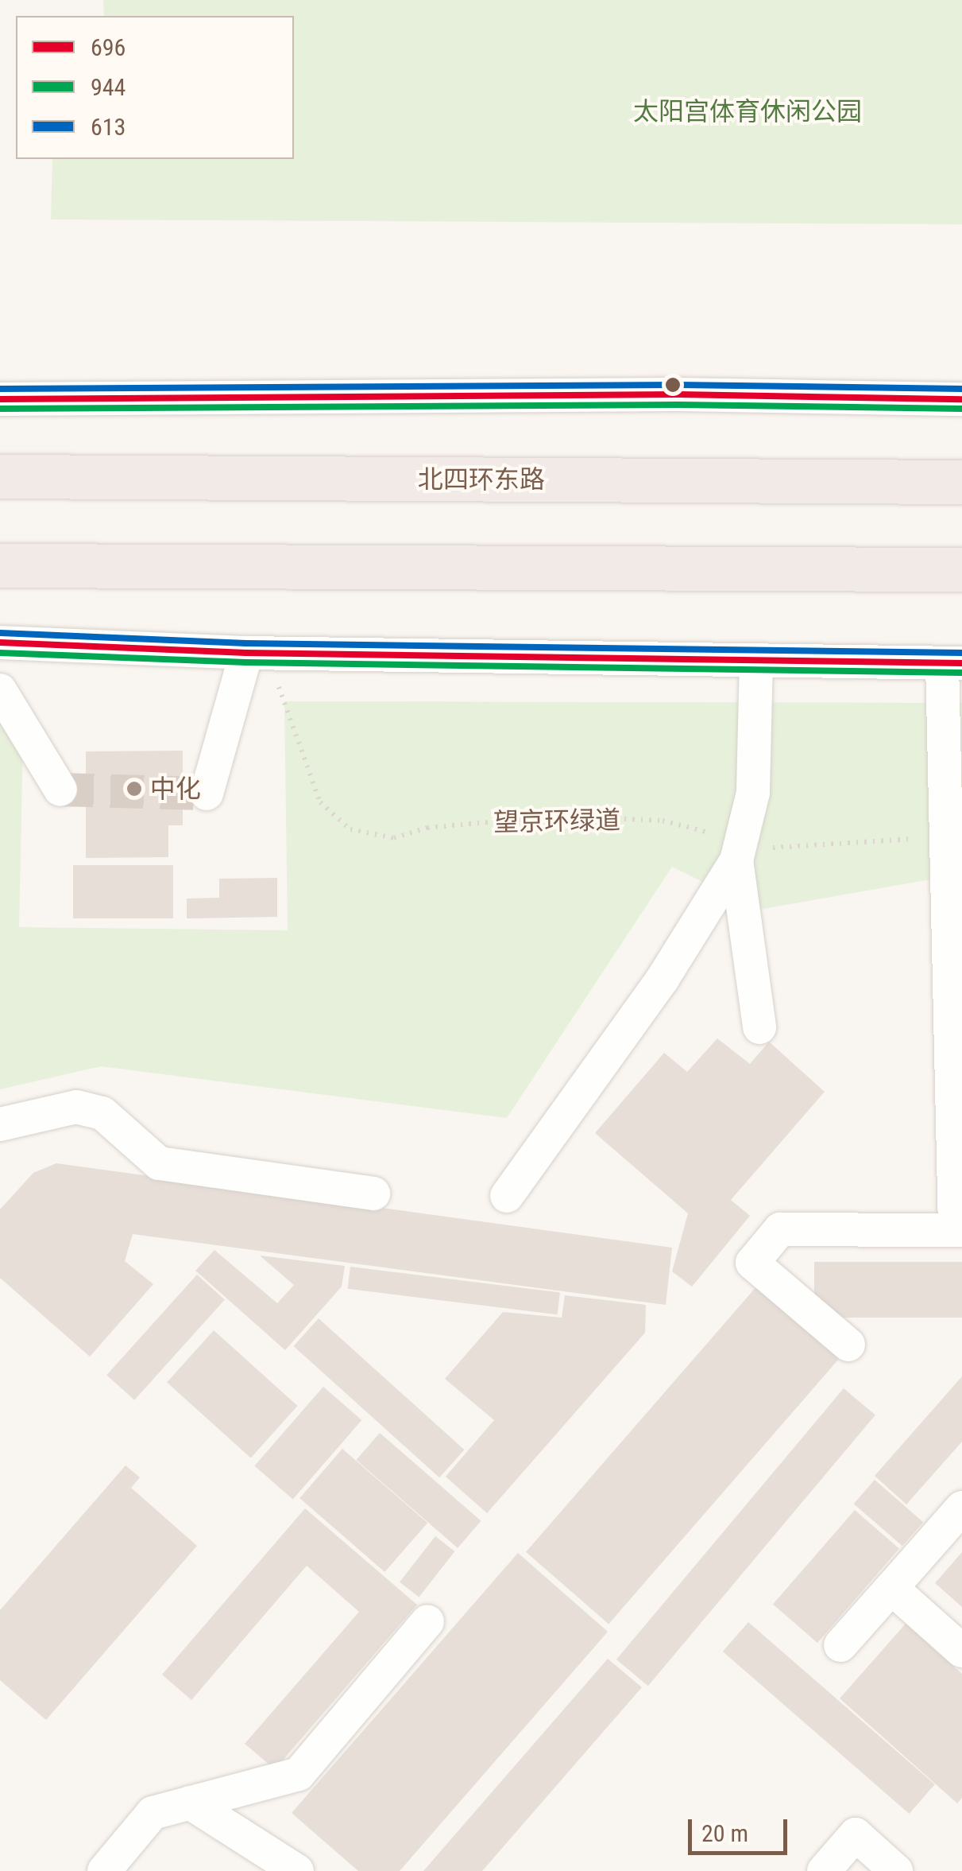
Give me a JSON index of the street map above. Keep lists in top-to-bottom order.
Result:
{
  "streets": {
    "highway": ["北四环东路"],
    "path": ["望京环绿道"]
  },
  "parks": ["太阳宫体育休闲公园"],
  "places": ["中化"],
  "lines": ["transit line 613", "transit line 696", "transit line 944"],
  "legend": ["696", "944", "613"],
  "scale_bar": "20 m"
}
